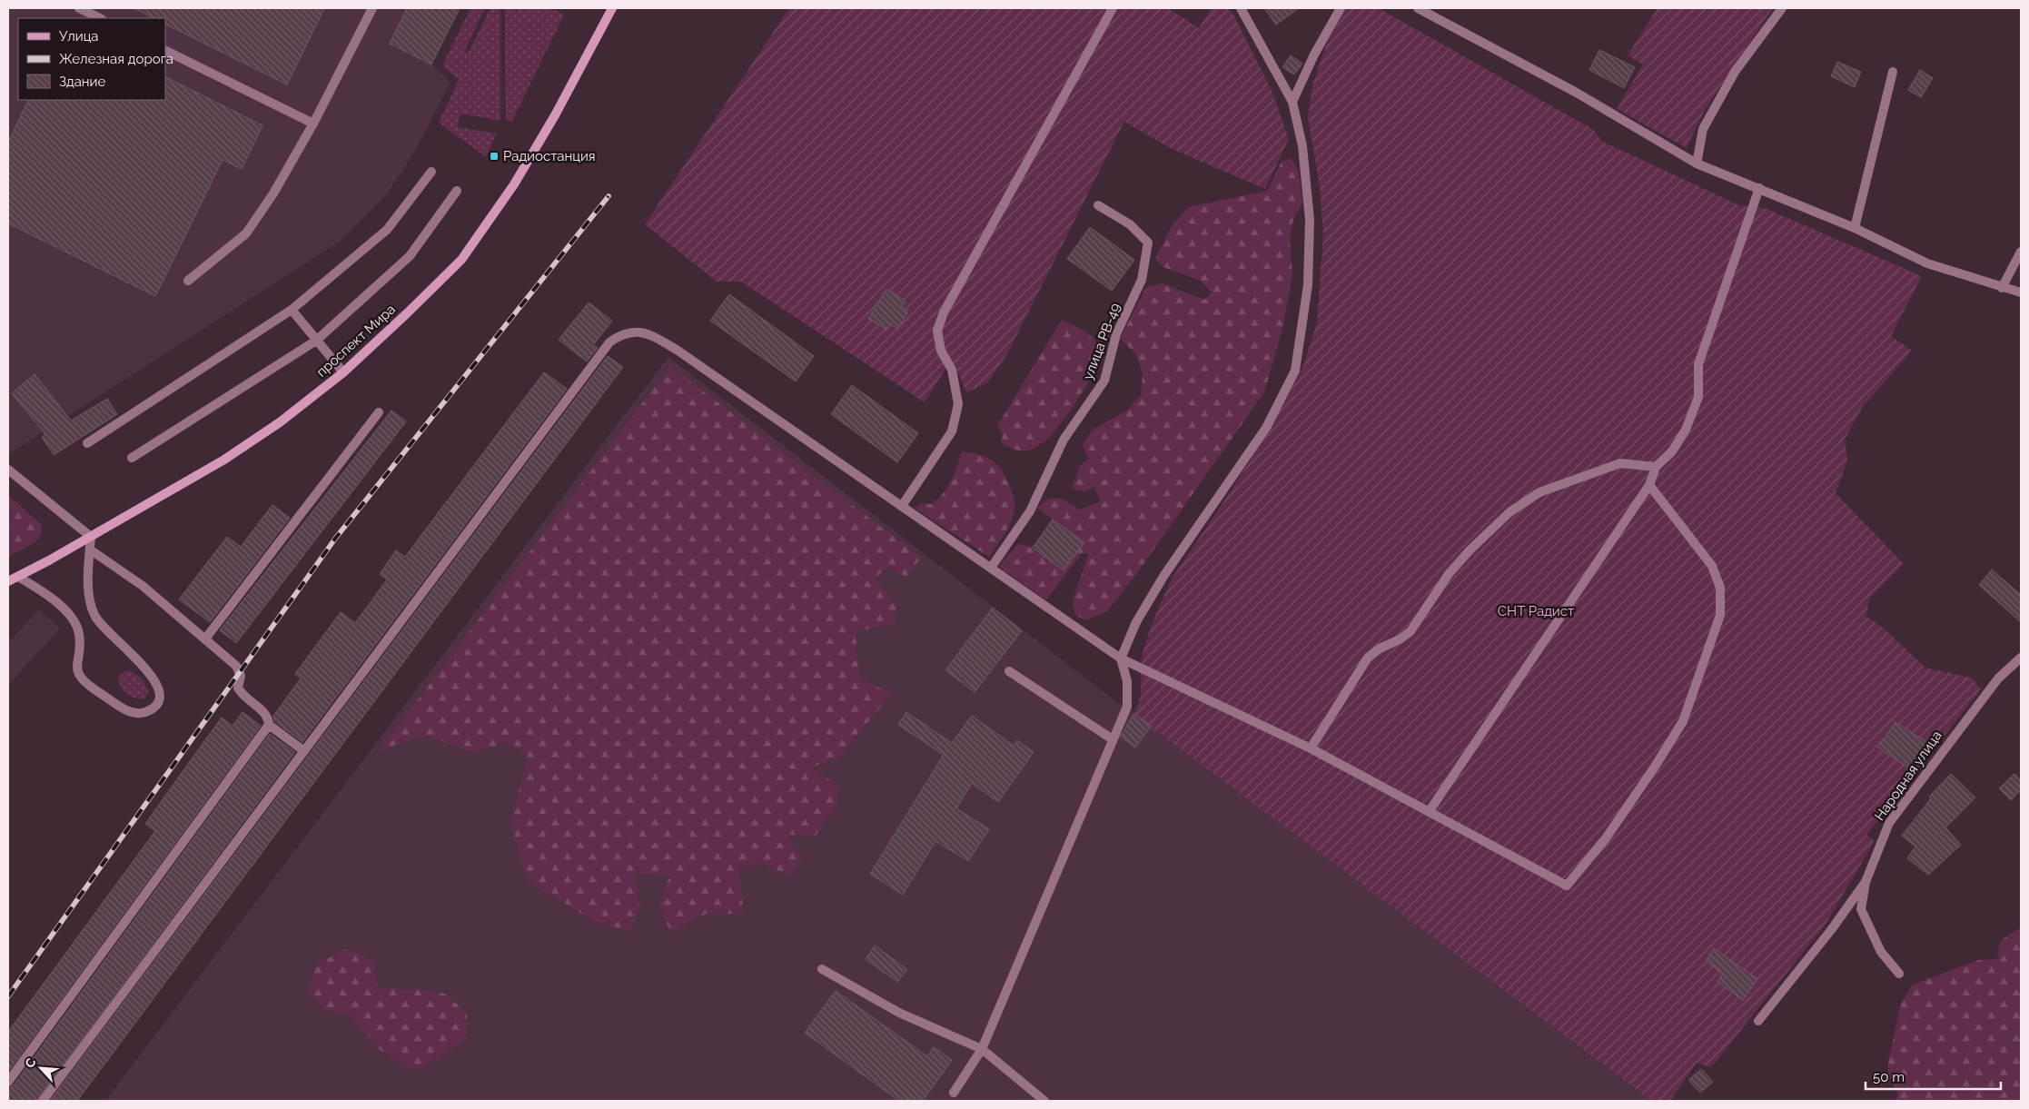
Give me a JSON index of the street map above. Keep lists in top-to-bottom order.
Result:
{
  "streets": {
    "street": ["проспект Мира", "улица РВ-49", "Народная улица"]
  },
  "parks": ["СНТ Радист"],
  "places": {
    "transit": ["Радиостанция"]
  },
  "legend": ["Улица", "Железная дорога", "Здание"],
  "scale_bar": "50 m",
  "north": "top left"
}
